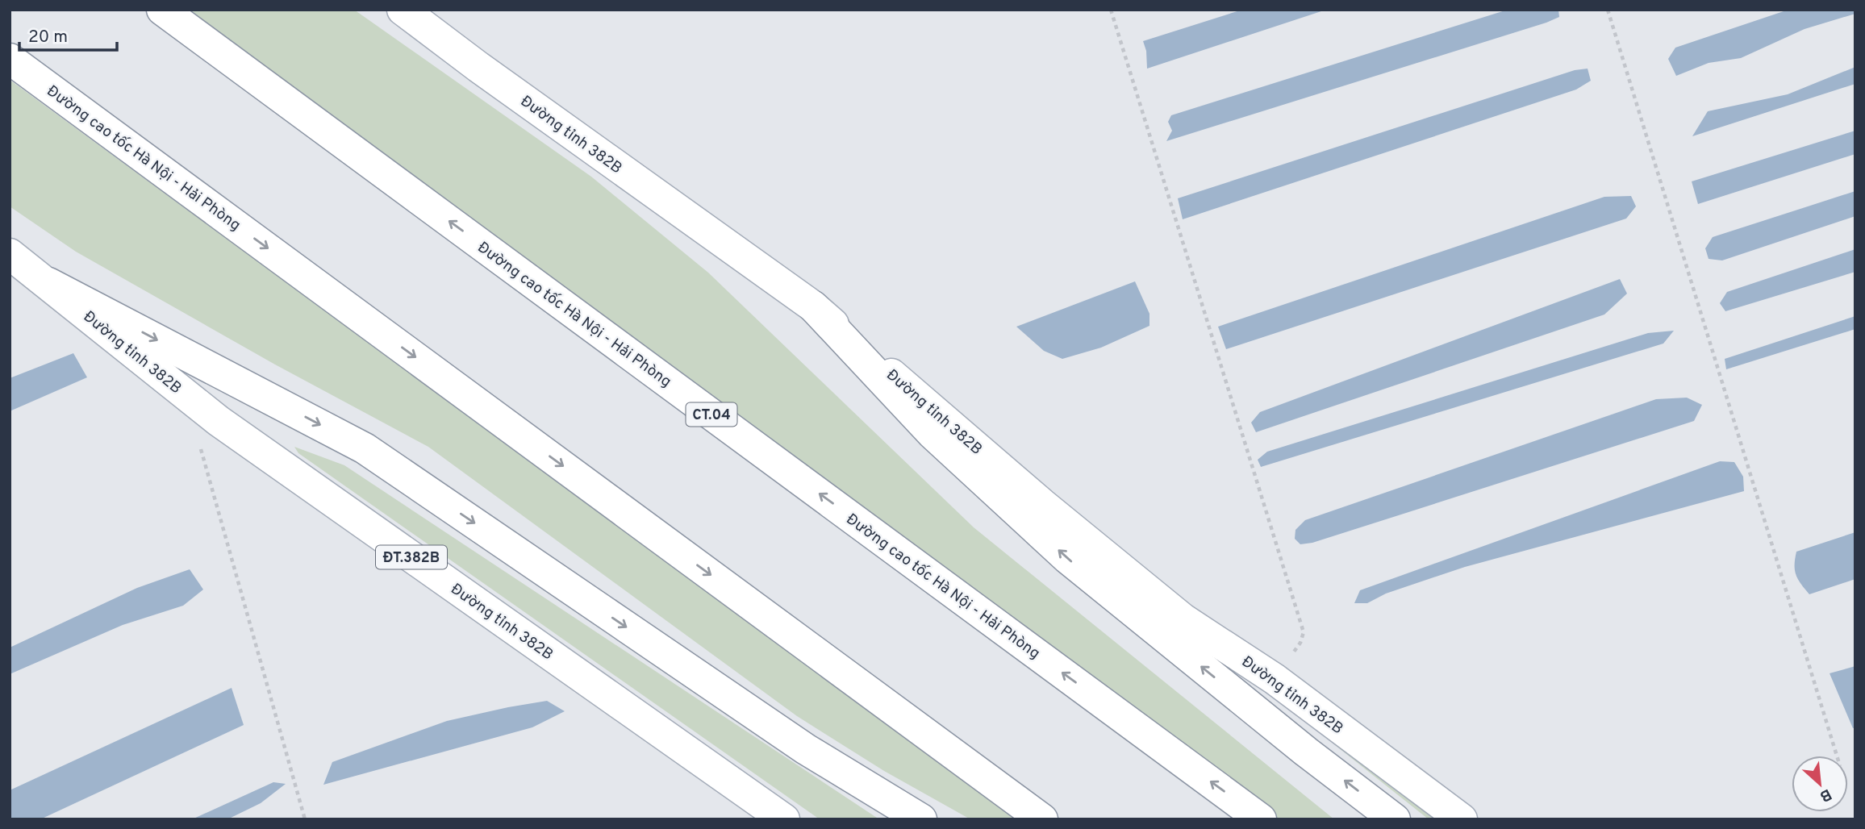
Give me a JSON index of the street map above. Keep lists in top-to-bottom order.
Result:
{
  "streets": {
    "main road": [
      "Đường tỉnh 382B",
      "Đường cao tốc Hà Nội - Hải Phòng",
      "CT.04",
      "ĐT.382B"
    ]
  },
  "scale_bar": "20 m",
  "north": "bottom right"
}
